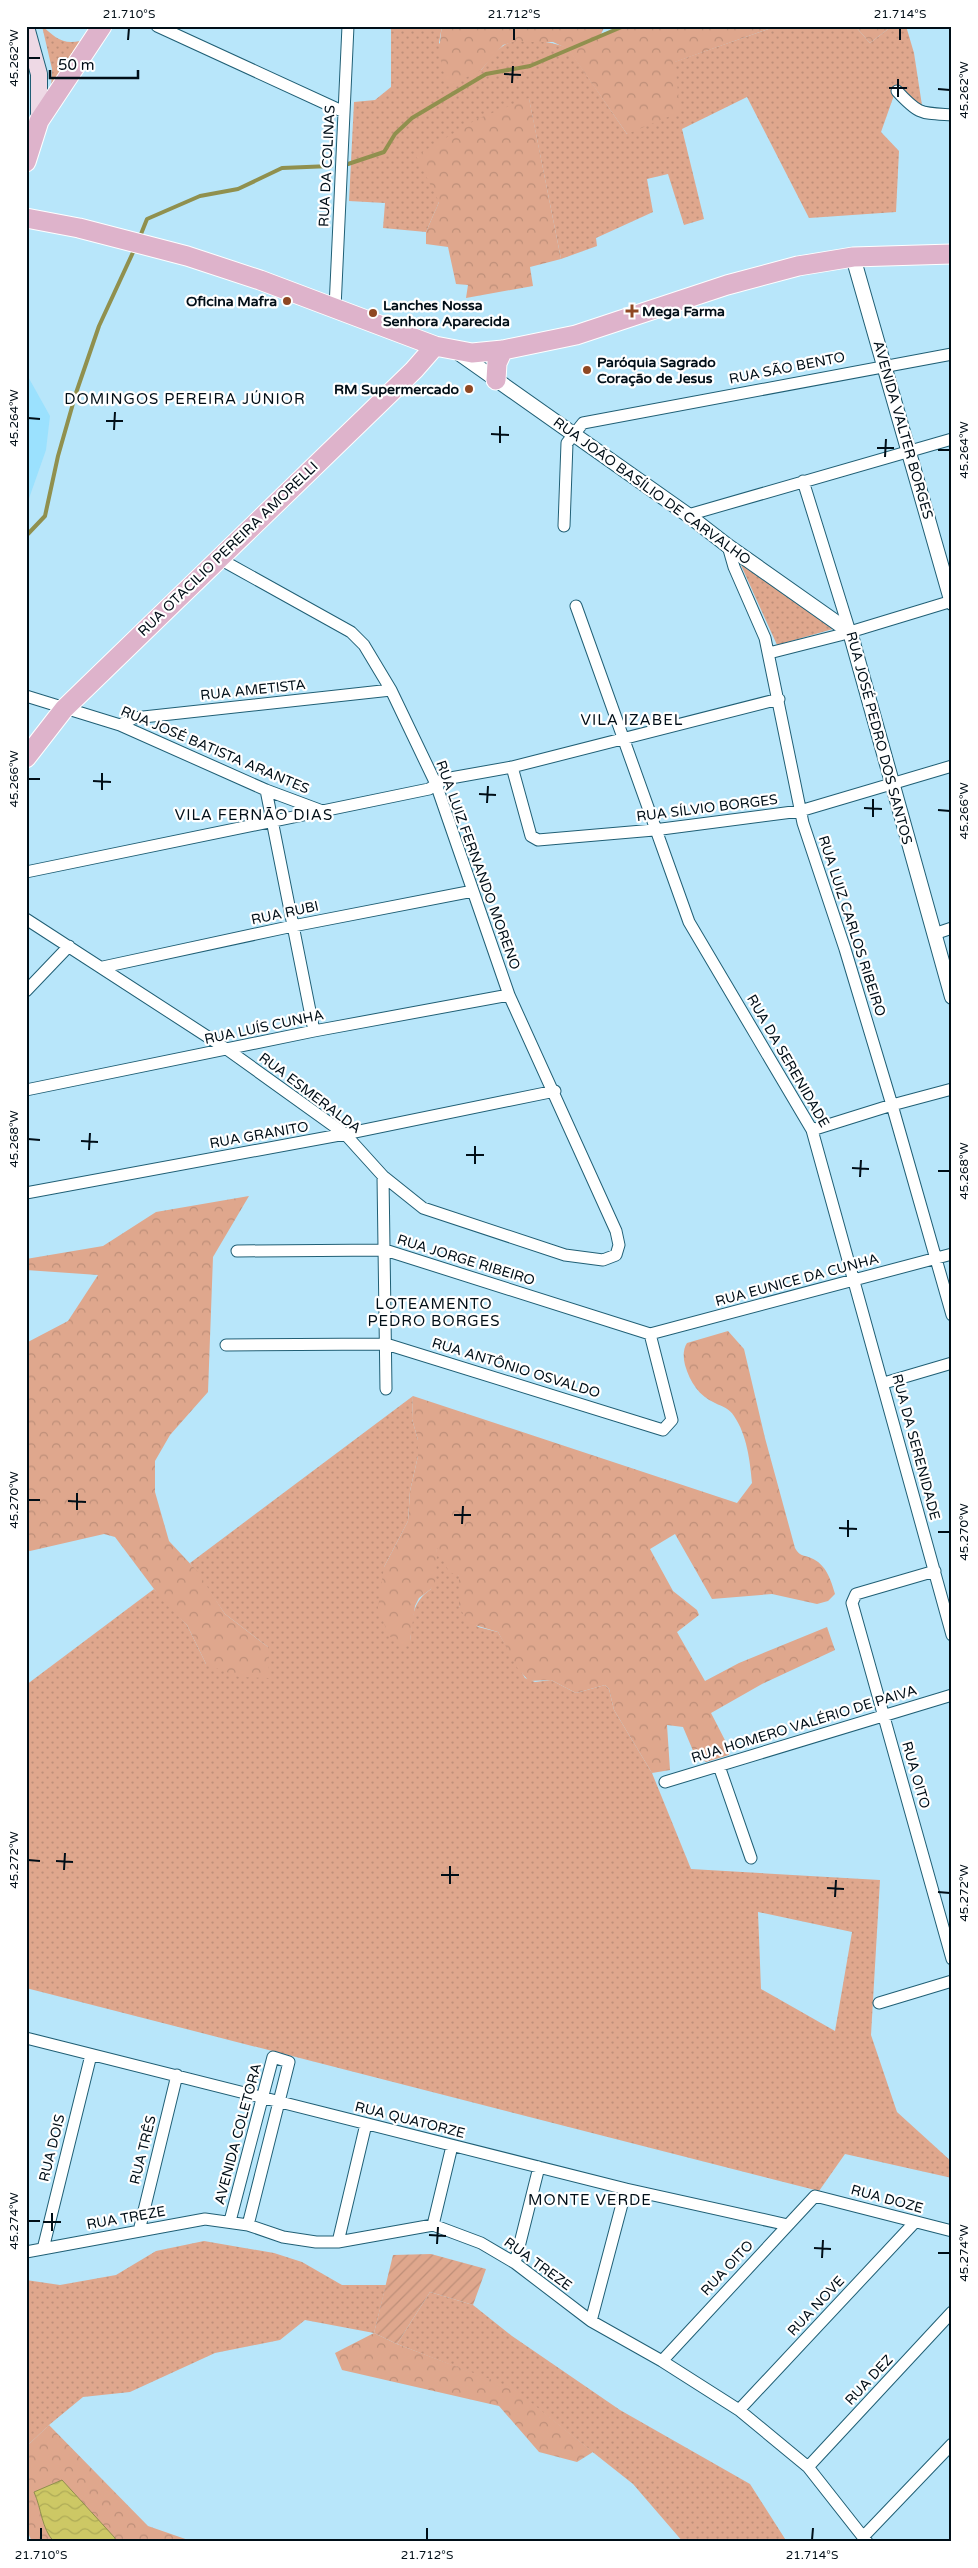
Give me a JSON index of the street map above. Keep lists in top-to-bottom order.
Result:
{
  "streets": {
    "main road": ["RUA OTACILIO PEREIRA AMORELLI"],
    "street": [
      "RUA DA COLINAS",
      "RUA SÃO BENTO",
      "AVENIDA VALTER BORGES",
      "RUA JOÃO BASÍLIO DE CARVALHO",
      "RUA AMETISTA",
      "RUA JOSÉ PEDRO DOS SANTOS",
      "RUA JOSÉ BATISTA ARANTES",
      "RUA SÍLVIO BORGES",
      "RUA LUIZ FERNANDO MORENO",
      "RUA RUBI",
      "RUA LUIZ CARLOS RIBEIRO",
      "RUA LUÍS CUNHA",
      "RUA DA SERENIDADE",
      "RUA ESMERALDA",
      "RUA GRANITO",
      "RUA JORGE RIBEIRO",
      "RUA EUNICE DA CUNHA",
      "RUA ANTÔNIO OSVALDO",
      "RUA HOMERO VALÉRIO DE PAIVA",
      "RUA OITO",
      "RUA QUATORZE",
      "AVENIDA COLETORA",
      "RUA DOIS",
      "RUA TRÊS",
      "RUA DOZE",
      "RUA TREZE",
      "RUA NOVE",
      "RUA DEZ"
    ]
  },
  "crossings": [
    ["RUA SÃO BENTO", "AVENIDA VALTER BORGES"],
    ["RUA SÃO BENTO", "RUA JOÃO BASÍLIO DE CARVALHO"],
    ["RUA JOÃO BASÍLIO DE CARVALHO", "RUA JOSÉ PEDRO DOS SANTOS"],
    ["RUA JOÃO BASÍLIO DE CARVALHO", "RUA LUIZ CARLOS RIBEIRO"],
    ["RUA OTACILIO PEREIRA AMORELLI", "RUA JOSÉ BATISTA ARANTES"],
    ["RUA OTACILIO PEREIRA AMORELLI", "RUA LUIZ FERNANDO MORENO"],
    ["RUA AMETISTA", "RUA JOSÉ BATISTA ARANTES"],
    ["RUA AMETISTA", "RUA LUIZ FERNANDO MORENO"],
    ["RUA JOSÉ PEDRO DOS SANTOS", "RUA SÍLVIO BORGES"],
    ["RUA SÍLVIO BORGES", "RUA LUIZ CARLOS RIBEIRO"],
    ["RUA SÍLVIO BORGES", "RUA DA SERENIDADE"],
    ["RUA LUIZ FERNANDO MORENO", "RUA RUBI"],
    ["RUA LUIZ FERNANDO MORENO", "RUA LUÍS CUNHA"],
    ["RUA LUIZ FERNANDO MORENO", "RUA ESMERALDA"],
    ["RUA LUIZ FERNANDO MORENO", "RUA GRANITO"],
    ["RUA RUBI", "RUA ESMERALDA"],
    ["RUA LUIZ CARLOS RIBEIRO", "RUA EUNICE DA CUNHA"],
    ["RUA LUÍS CUNHA", "RUA ESMERALDA"],
    ["RUA DA SERENIDADE", "RUA EUNICE DA CUNHA"],
    ["RUA DA SERENIDADE", "RUA OITO"],
    ["RUA ESMERALDA", "RUA GRANITO"],
    ["RUA JORGE RIBEIRO", "RUA EUNICE DA CUNHA"],
    ["RUA JORGE RIBEIRO", "RUA ANTÔNIO OSVALDO"],
    ["RUA EUNICE DA CUNHA", "RUA ANTÔNIO OSVALDO"],
    ["RUA HOMERO VALÉRIO DE PAIVA", "RUA OITO"],
    ["RUA OITO", "RUA QUATORZE"],
    ["RUA OITO", "RUA DOZE"],
    ["RUA OITO", "RUA TREZE"],
    ["RUA QUATORZE", "AVENIDA COLETORA"],
    ["RUA QUATORZE", "RUA DOIS"],
    ["RUA QUATORZE", "RUA TRÊS"],
    ["AVENIDA COLETORA", "RUA TREZE"],
    ["RUA DOIS", "RUA TREZE"],
    ["RUA TRÊS", "RUA TREZE"],
    ["RUA DOZE", "RUA NOVE"],
    ["RUA TREZE", "RUA NOVE"],
    ["RUA TREZE", "RUA DEZ"]
  ],
  "districts": [
    "DOMINGOS PEREIRA JÚNIOR",
    "VILA IZABEL",
    "VILA FERNÃO DIAS",
    "LOTEAMENTO PEDRO BORGES",
    "MONTE VERDE"
  ],
  "places": {
    "other": [
      "Oficina Mafra",
      "Lanches Nossa Senhora Aparecida",
      "Paróquia Sagrado Coração de Jesus",
      "RM Supermercado"
    ],
    "health": ["Mega Farma"]
  },
  "scale_bar": "50 m",
  "coordinates": [
    "21.710°S",
    "21.712°S",
    "21.714°S",
    "45.262°W",
    "45.264°W",
    "45.266°W",
    "45.268°W",
    "45.270°W",
    "45.272°W",
    "45.274°W"
  ]
}
